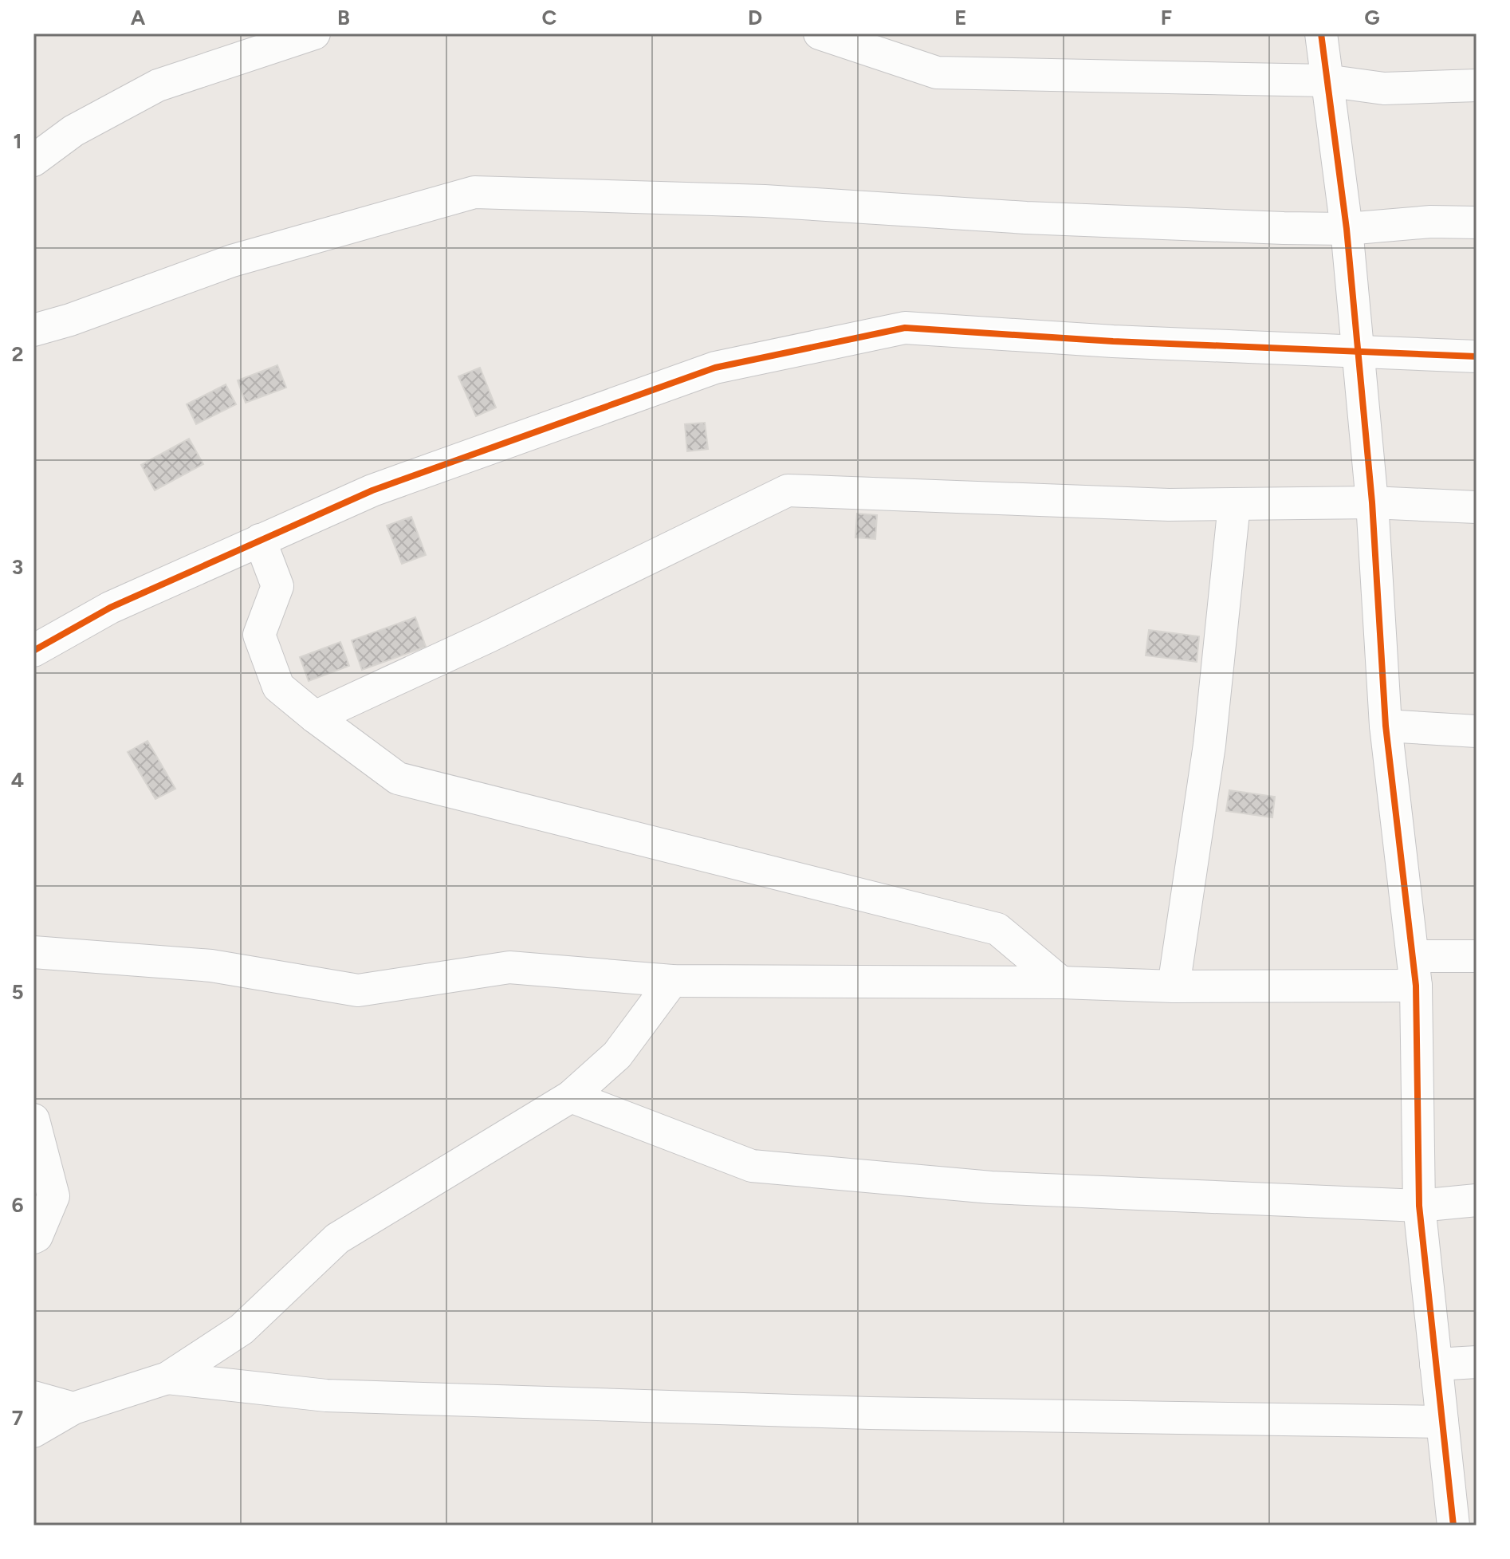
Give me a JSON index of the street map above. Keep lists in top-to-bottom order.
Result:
{
  "grid": {
    "columns": [
      "A",
      "B",
      "C",
      "D",
      "E",
      "F",
      "G"
    ],
    "rows": [
      "1",
      "2",
      "3",
      "4",
      "5",
      "6",
      "7"
    ]
  }
}
